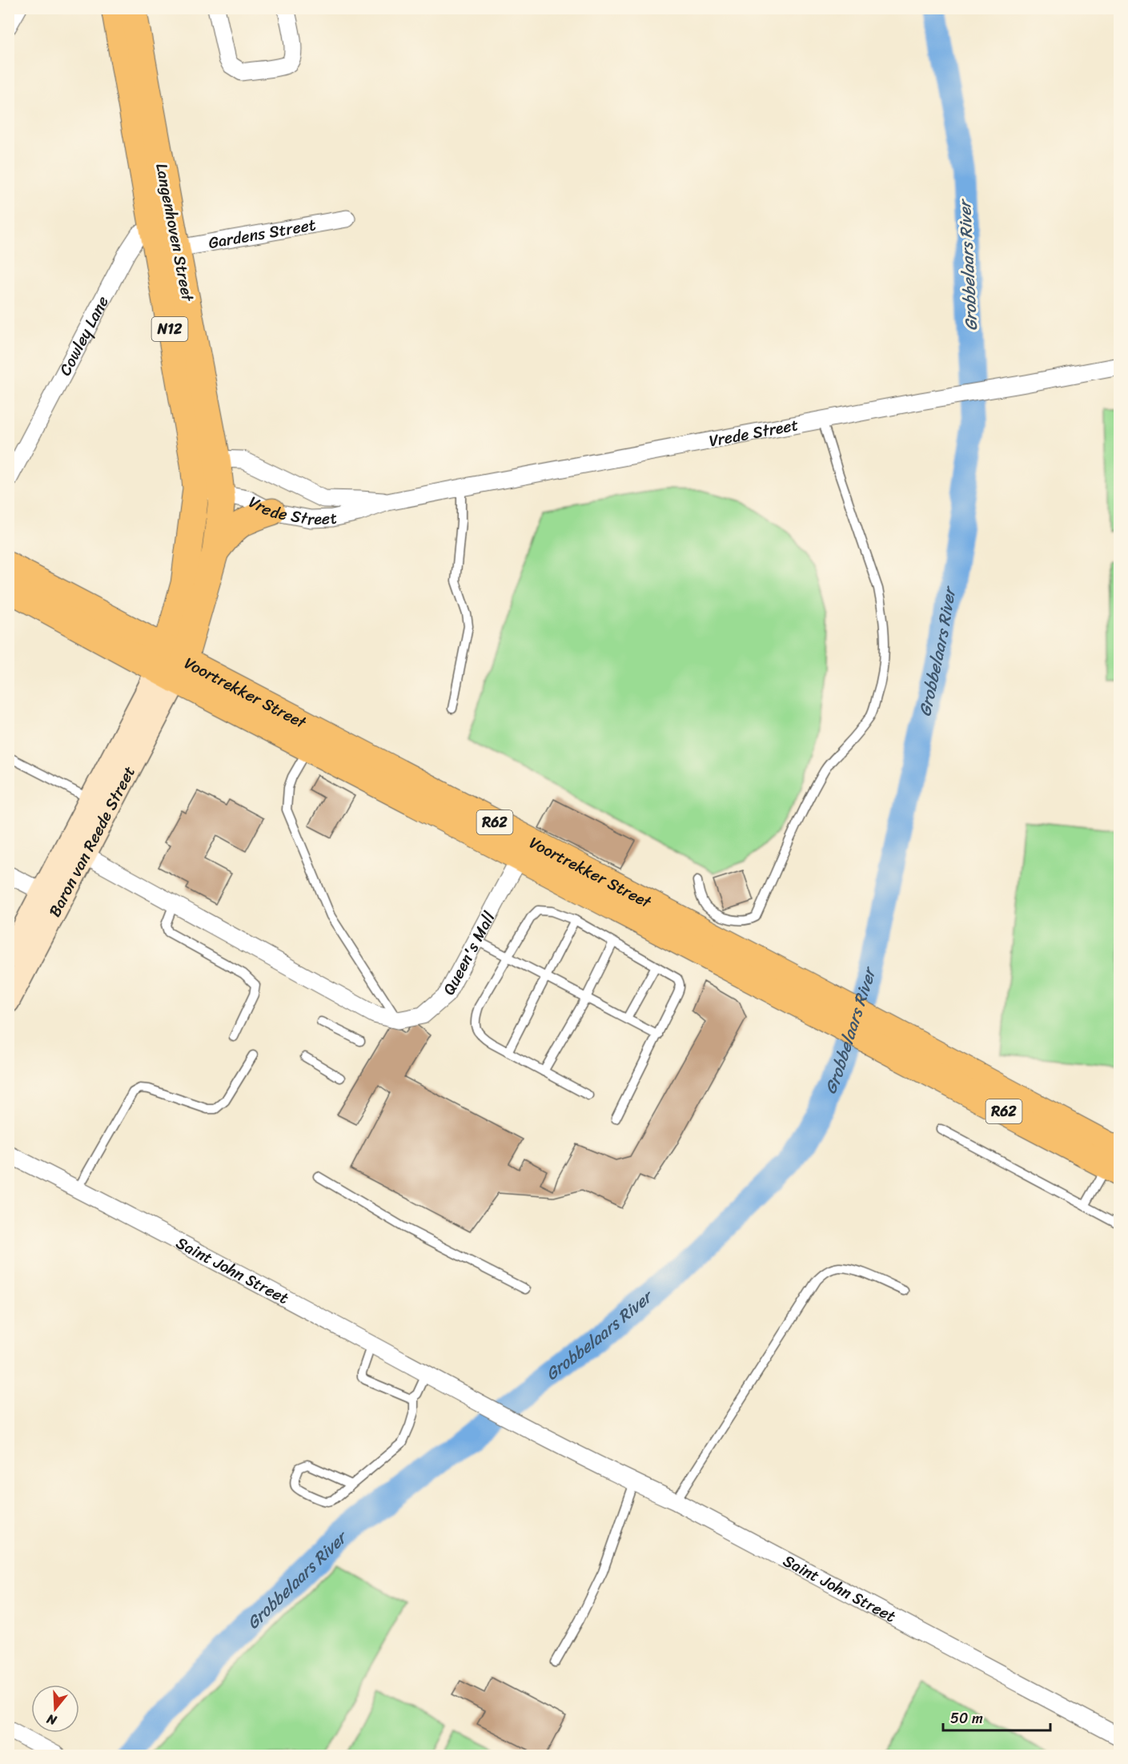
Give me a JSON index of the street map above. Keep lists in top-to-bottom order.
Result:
{
  "streets": {
    "main road": [
      "Langenhoven Street",
      "N12",
      "Voortrekker Street",
      "R62",
      "Baron van Reede Street"
    ],
    "street": [
      "Gardens Street",
      "Cowley Lane",
      "Vrede Street",
      "Queen's Mall",
      "Saint John Street"
    ]
  },
  "crossings": [
    ["Langenhoven Street", "Gardens Street"],
    ["Langenhoven Street", "Cowley Lane"],
    ["Langenhoven Street", "Vrede Street"],
    ["Langenhoven Street", "Voortrekker Street"],
    ["Langenhoven Street", "Baron van Reede Street"],
    ["Voortrekker Street", "Baron van Reede Street"],
    ["Voortrekker Street", "Queen's Mall"],
    ["Baron van Reede Street", "Queen's Mall"]
  ],
  "water": ["Grobbelaars River"],
  "scale_bar": "50 m",
  "north": "bottom"
}
